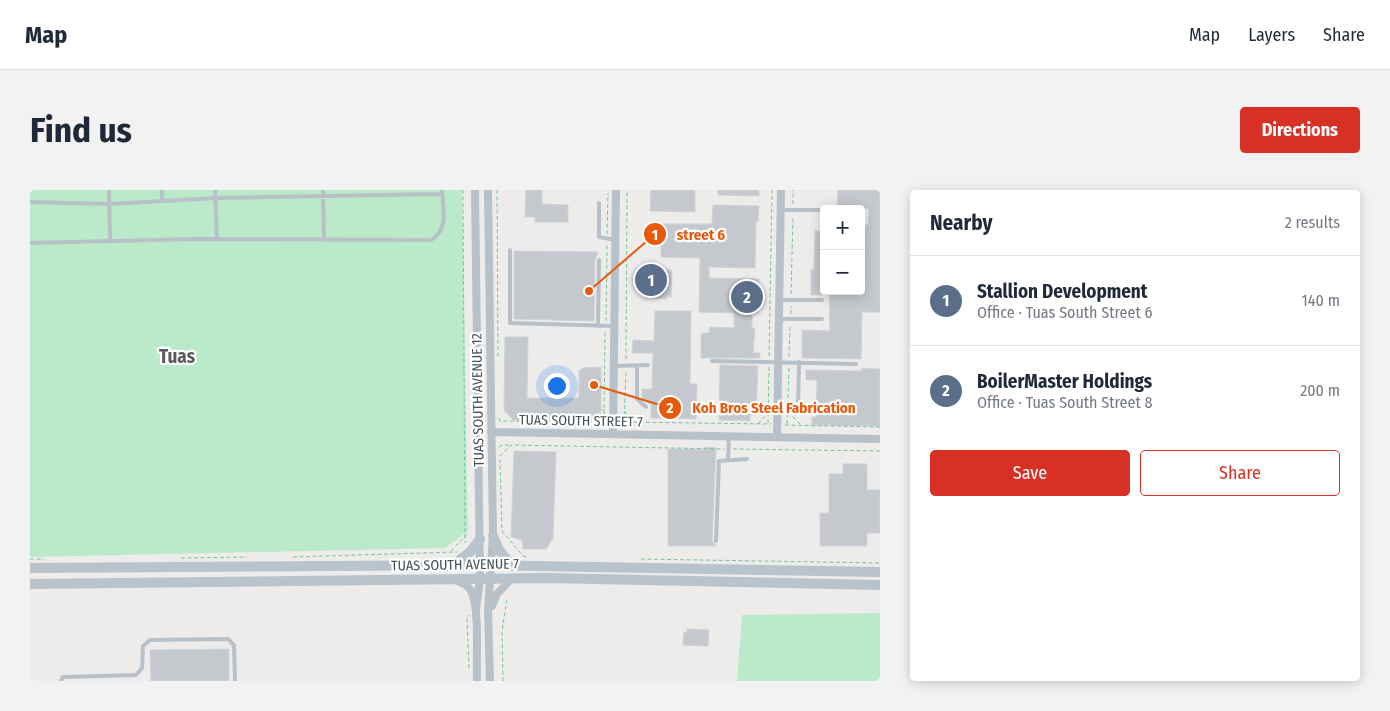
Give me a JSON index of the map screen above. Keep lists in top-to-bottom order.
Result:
{
  "streets": {
    "street": ["TUAS SOUTH AVENUE 12", "TUAS SOUTH STREET 7", "TUAS SOUTH AVENUE 7"]
  },
  "crossings": [
    ["TUAS SOUTH AVENUE 12", "TUAS SOUTH STREET 7"],
    ["TUAS SOUTH AVENUE 12", "TUAS SOUTH AVENUE 7"]
  ],
  "districts": ["Tuas"],
  "places": ["street 6", "Koh Bros Steel Fabrication"],
  "page": {
    "header": "Map",
    "nav": ["Map", "Layers", "Share"],
    "buttons": [
      "Directions",
      ["Save", "Share"]
    ],
    "title": "Find us",
    "heading": ["Nearby", "2 results"],
    "map_buttons": ["+", "−"],
    "list": [
      {
        "mark": "1",
        "name": "Stallion Development",
        "note": "Office · Tuas South Street 6",
        "value": "140 m"
      },
      {
        "mark": "2",
        "name": "BoilerMaster Holdings",
        "note": "Office · Tuas South Street 8",
        "value": "200 m"
      }
    ],
    "pins": ["1", "2"]
  }
}
